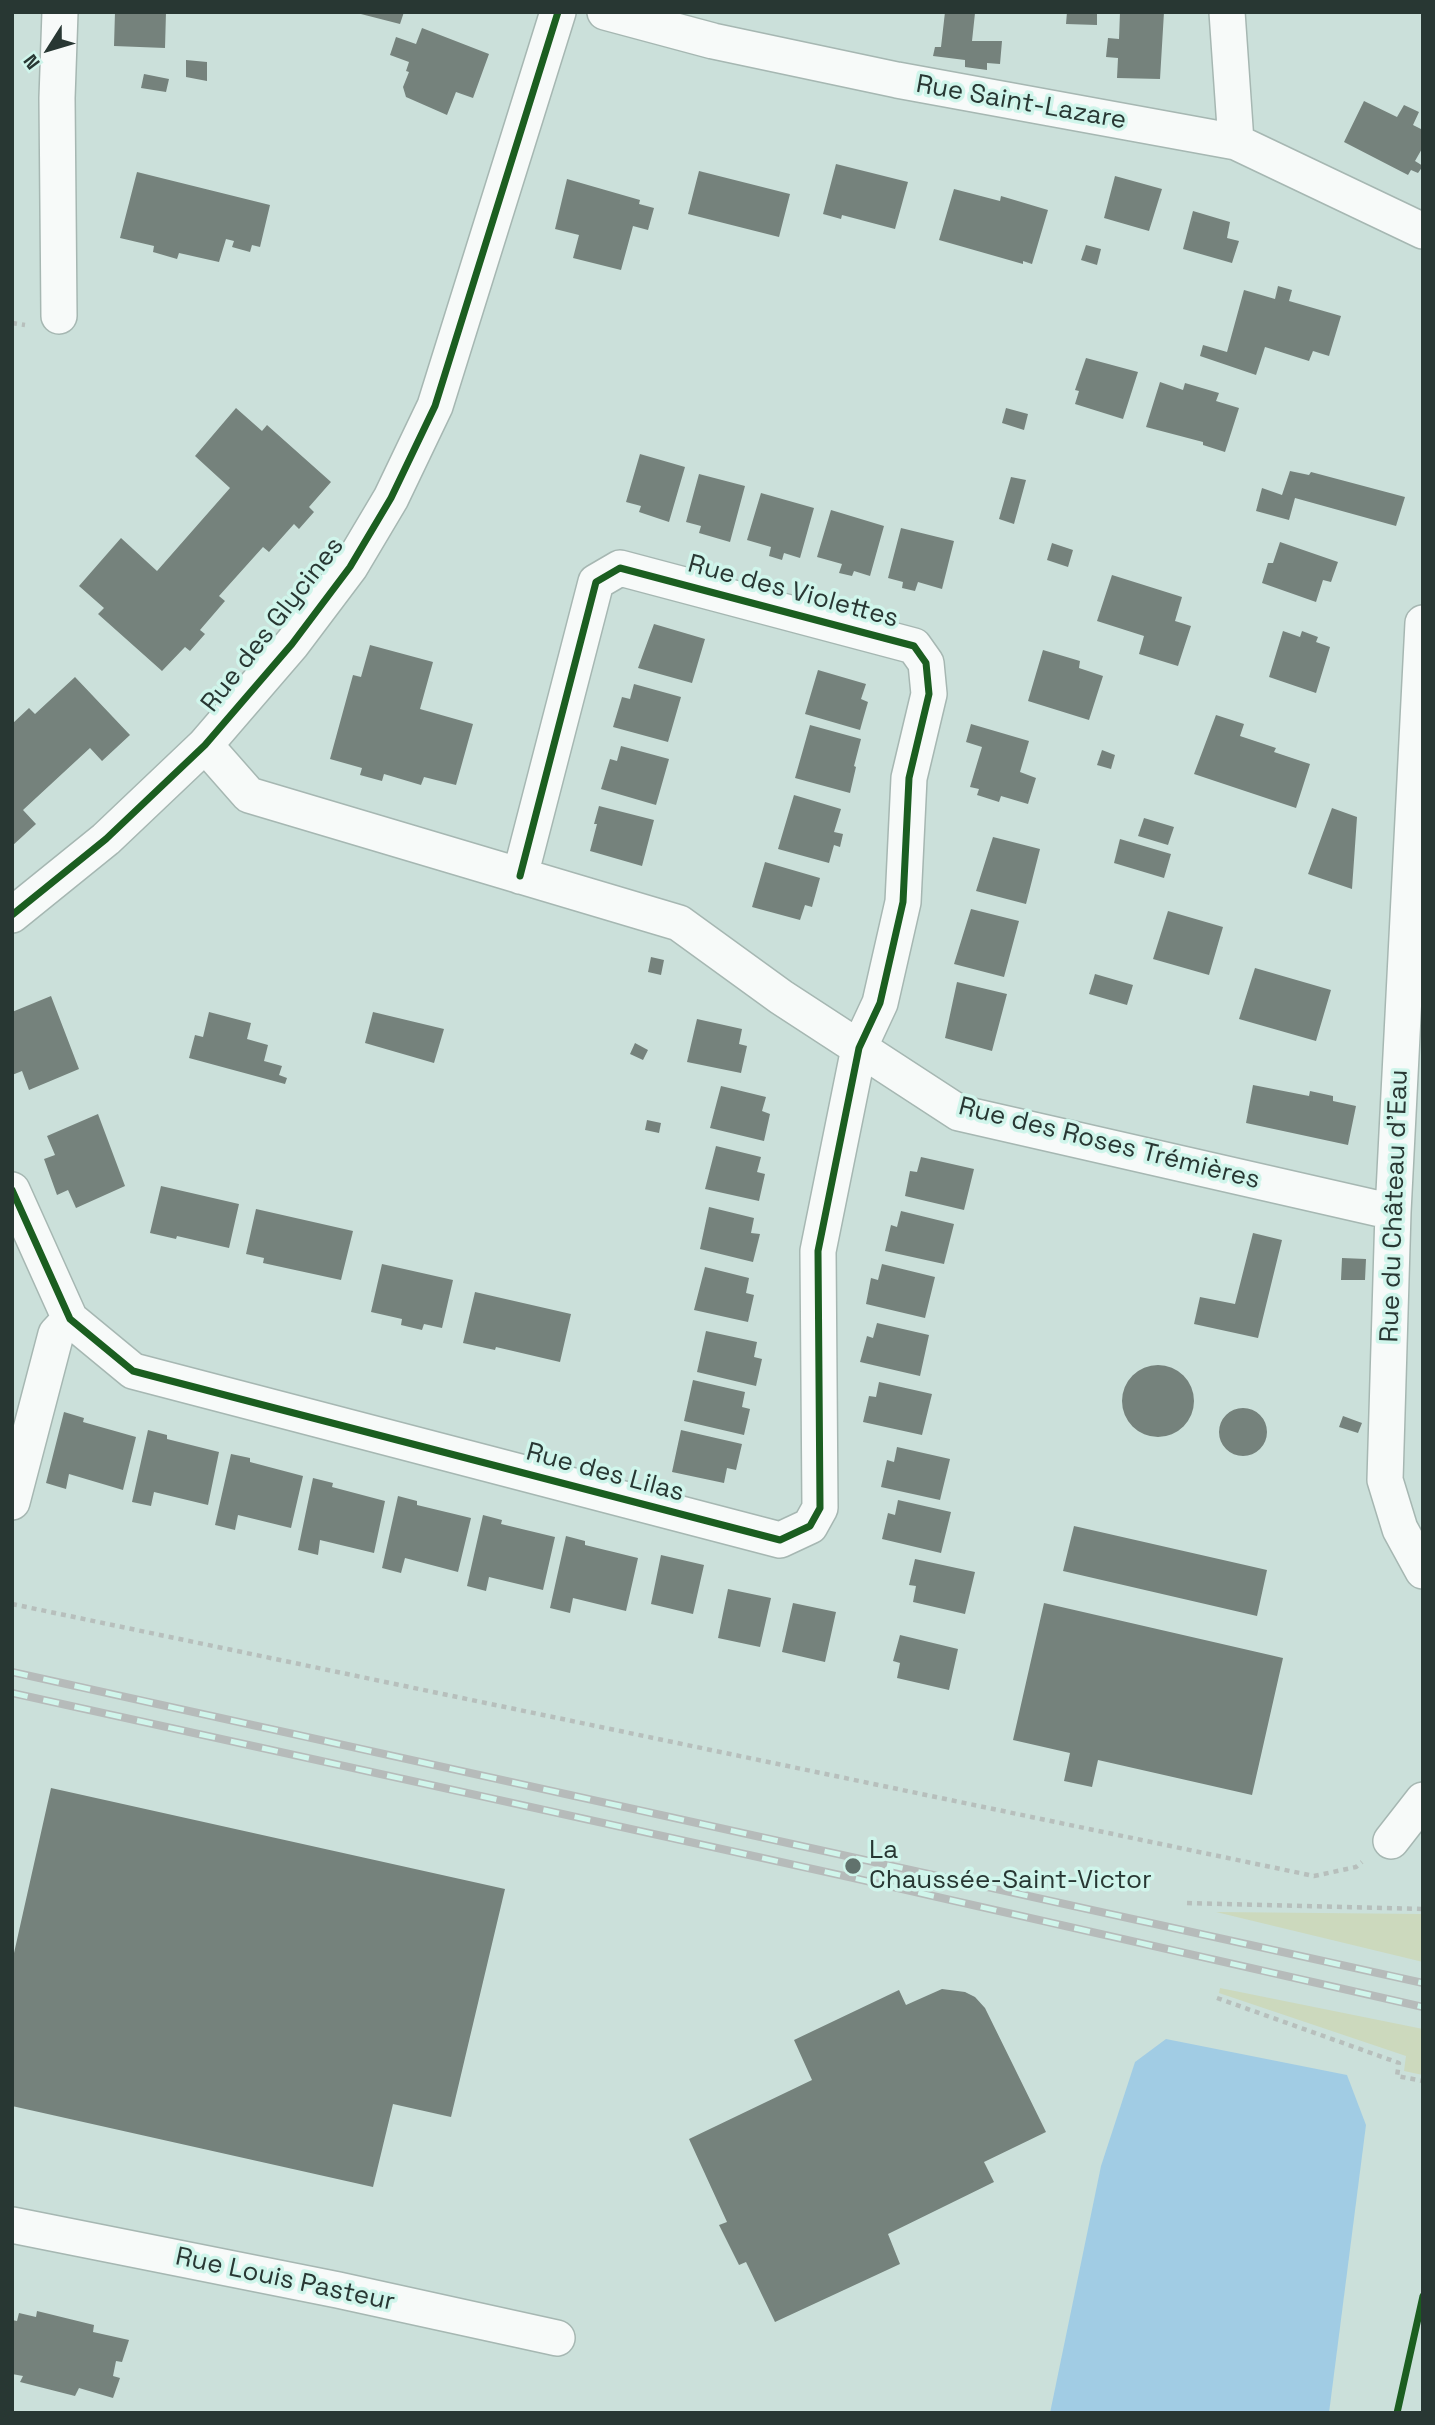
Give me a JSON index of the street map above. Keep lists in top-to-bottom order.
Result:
{
  "streets": {
    "street": [
      "Rue Saint-Lazare",
      "Rue des Violettes",
      "Rue des Glycines",
      "Rue des Roses Trémières",
      "Rue du Château d'Eau",
      "Rue des Lilas",
      "Rue Louis Pasteur"
    ]
  },
  "crossings": [
    ["Rue des Violettes", "Rue des Roses Trémières"],
    ["Rue des Violettes", "Rue des Lilas"],
    ["Rue des Glycines", "Rue des Roses Trémières"],
    ["Rue des Roses Trémières", "Rue du Château d'Eau"],
    ["Rue des Roses Trémières", "Rue des Lilas"]
  ],
  "places": ["La Chaussée-Saint-Victor"],
  "north": "bottom left"
}
